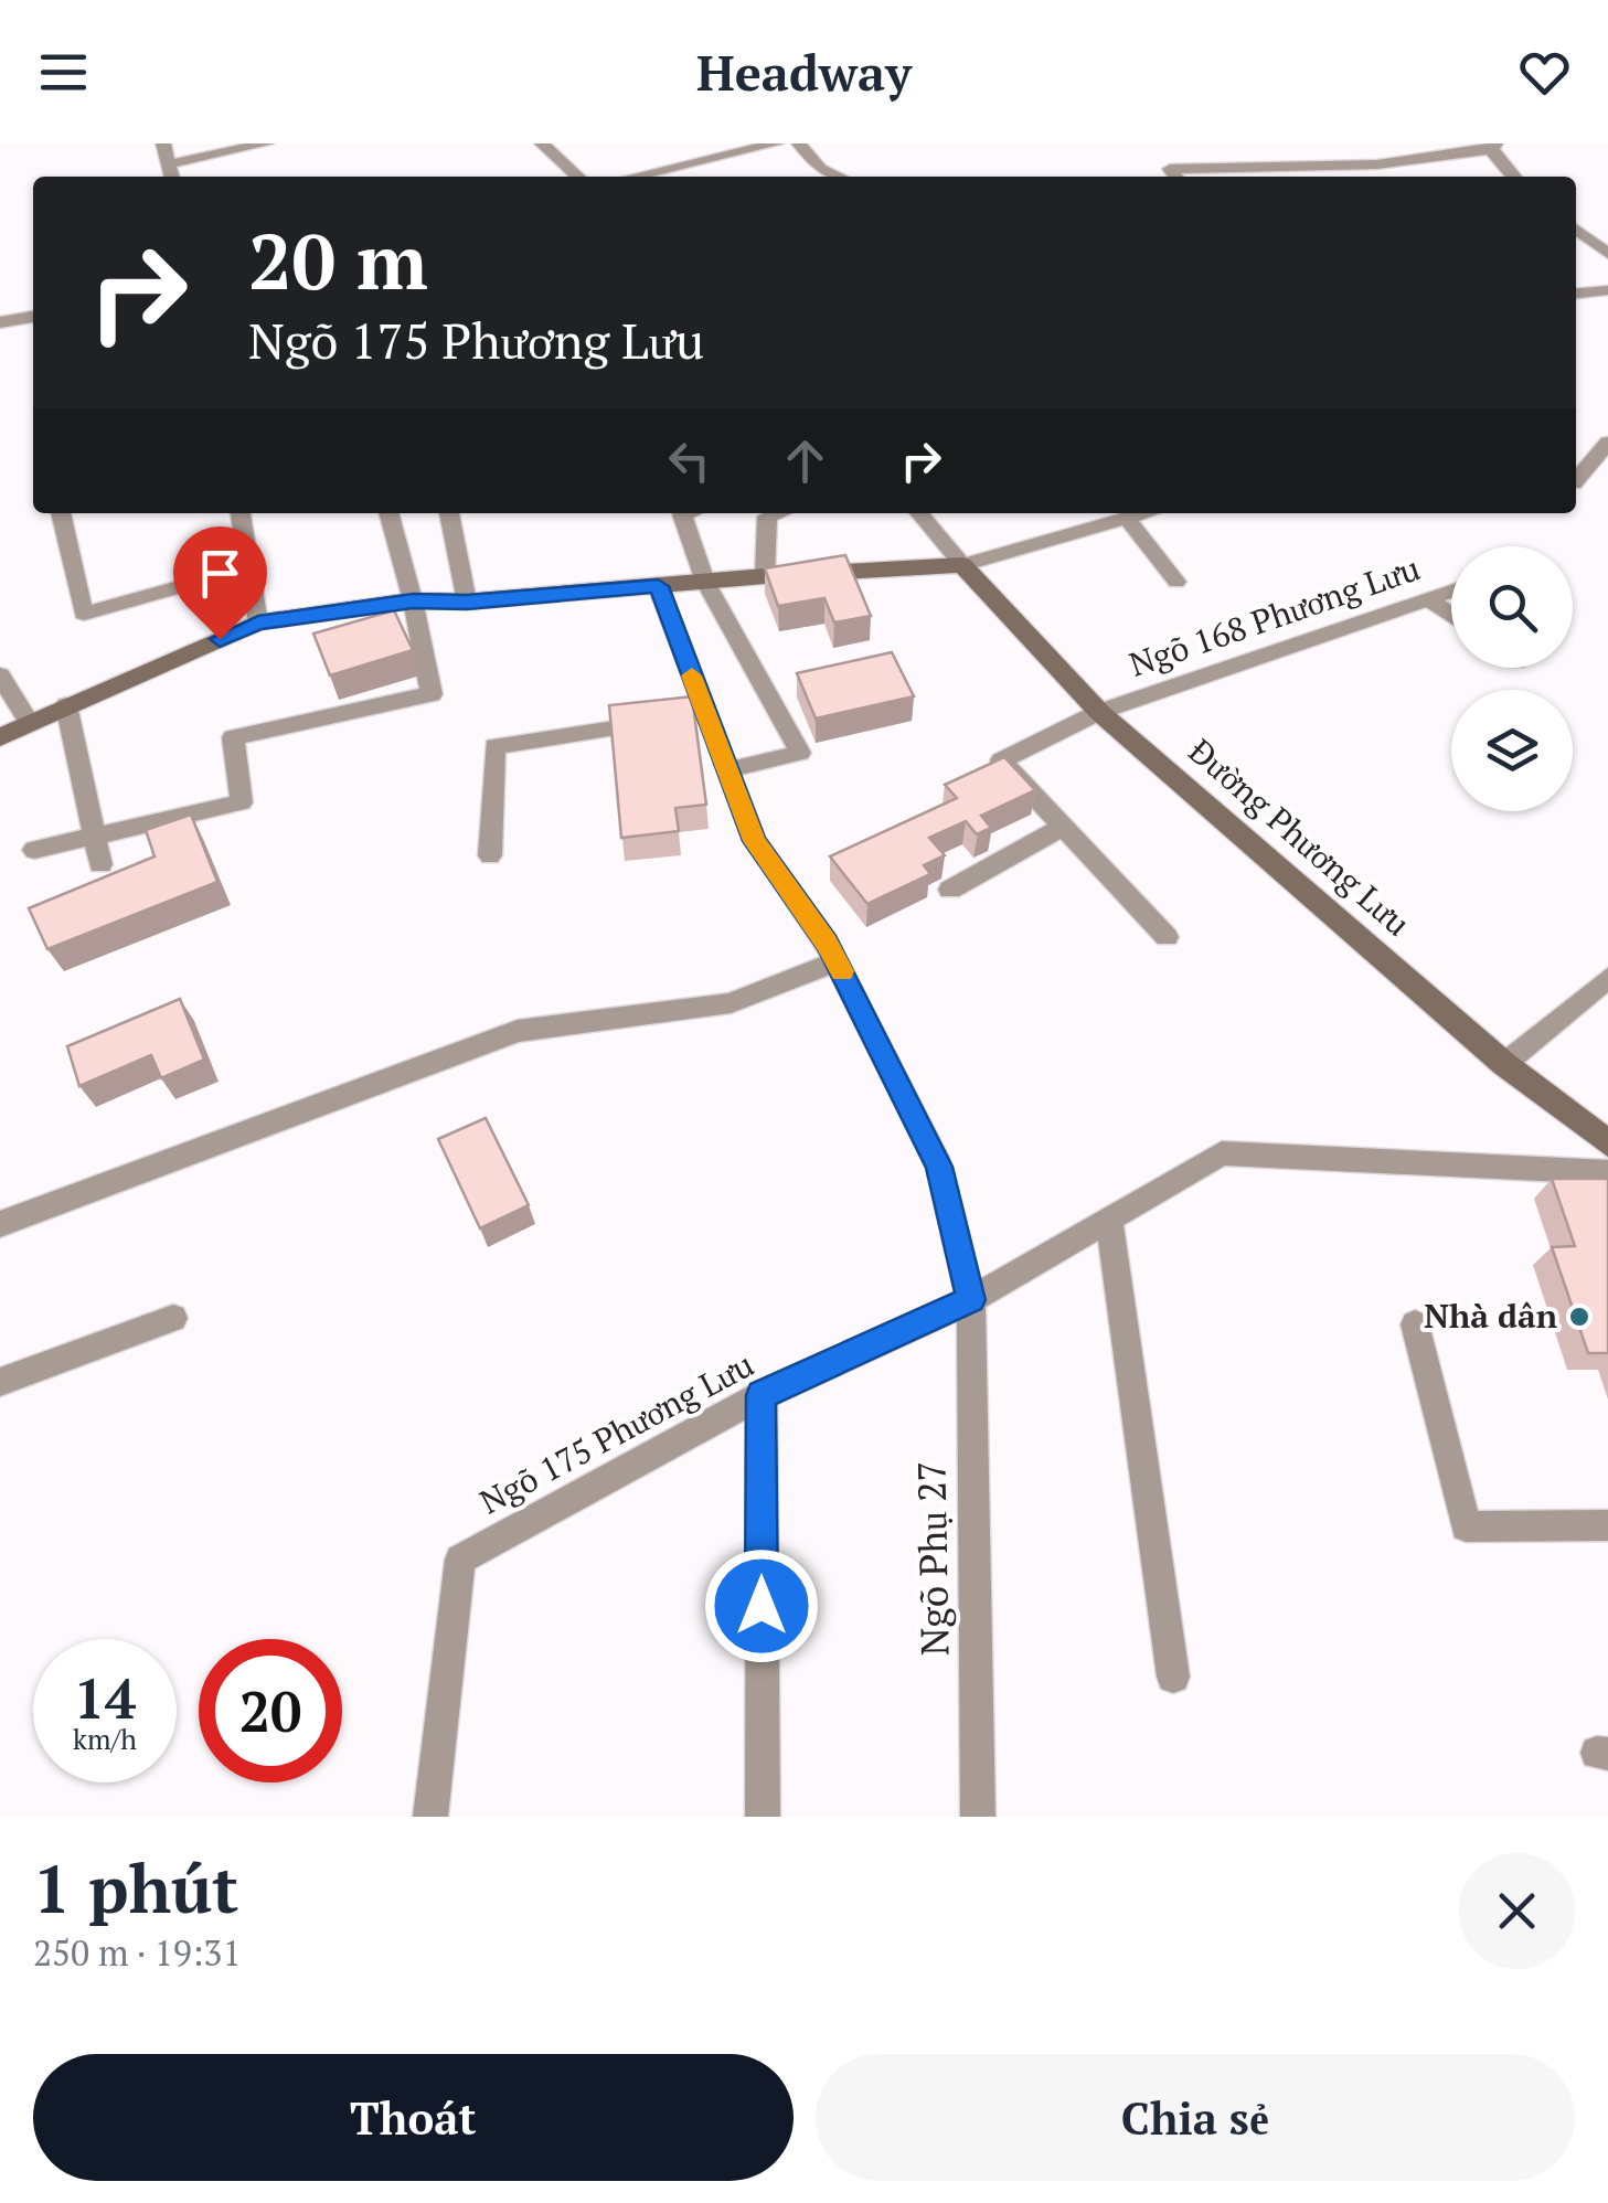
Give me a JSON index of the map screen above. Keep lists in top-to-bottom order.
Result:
{
  "streets": {
    "street": ["Đường Phương Lưu"],
    "lane": ["Ngõ 168 Phương Lưu", "Ngõ 175 Phương Lưu", "Ngõ Phụ 27"]
  },
  "crossings": [
    ["Ngõ 168 Phương Lưu", "Đường Phương Lưu"],
    ["Ngõ 175 Phương Lưu", "Ngõ Phụ 27"]
  ],
  "places": ["Nhà dân"],
  "page": {
    "header": "Headway",
    "turn": ["20 m", "Ngõ 175 Phương Lưu"],
    "speed": "14 km/h",
    "limit": "20",
    "heading": ["1 phút", "250 m · 19:31"],
    "buttons": ["Thoát", "Chia sẻ"]
  }
}
